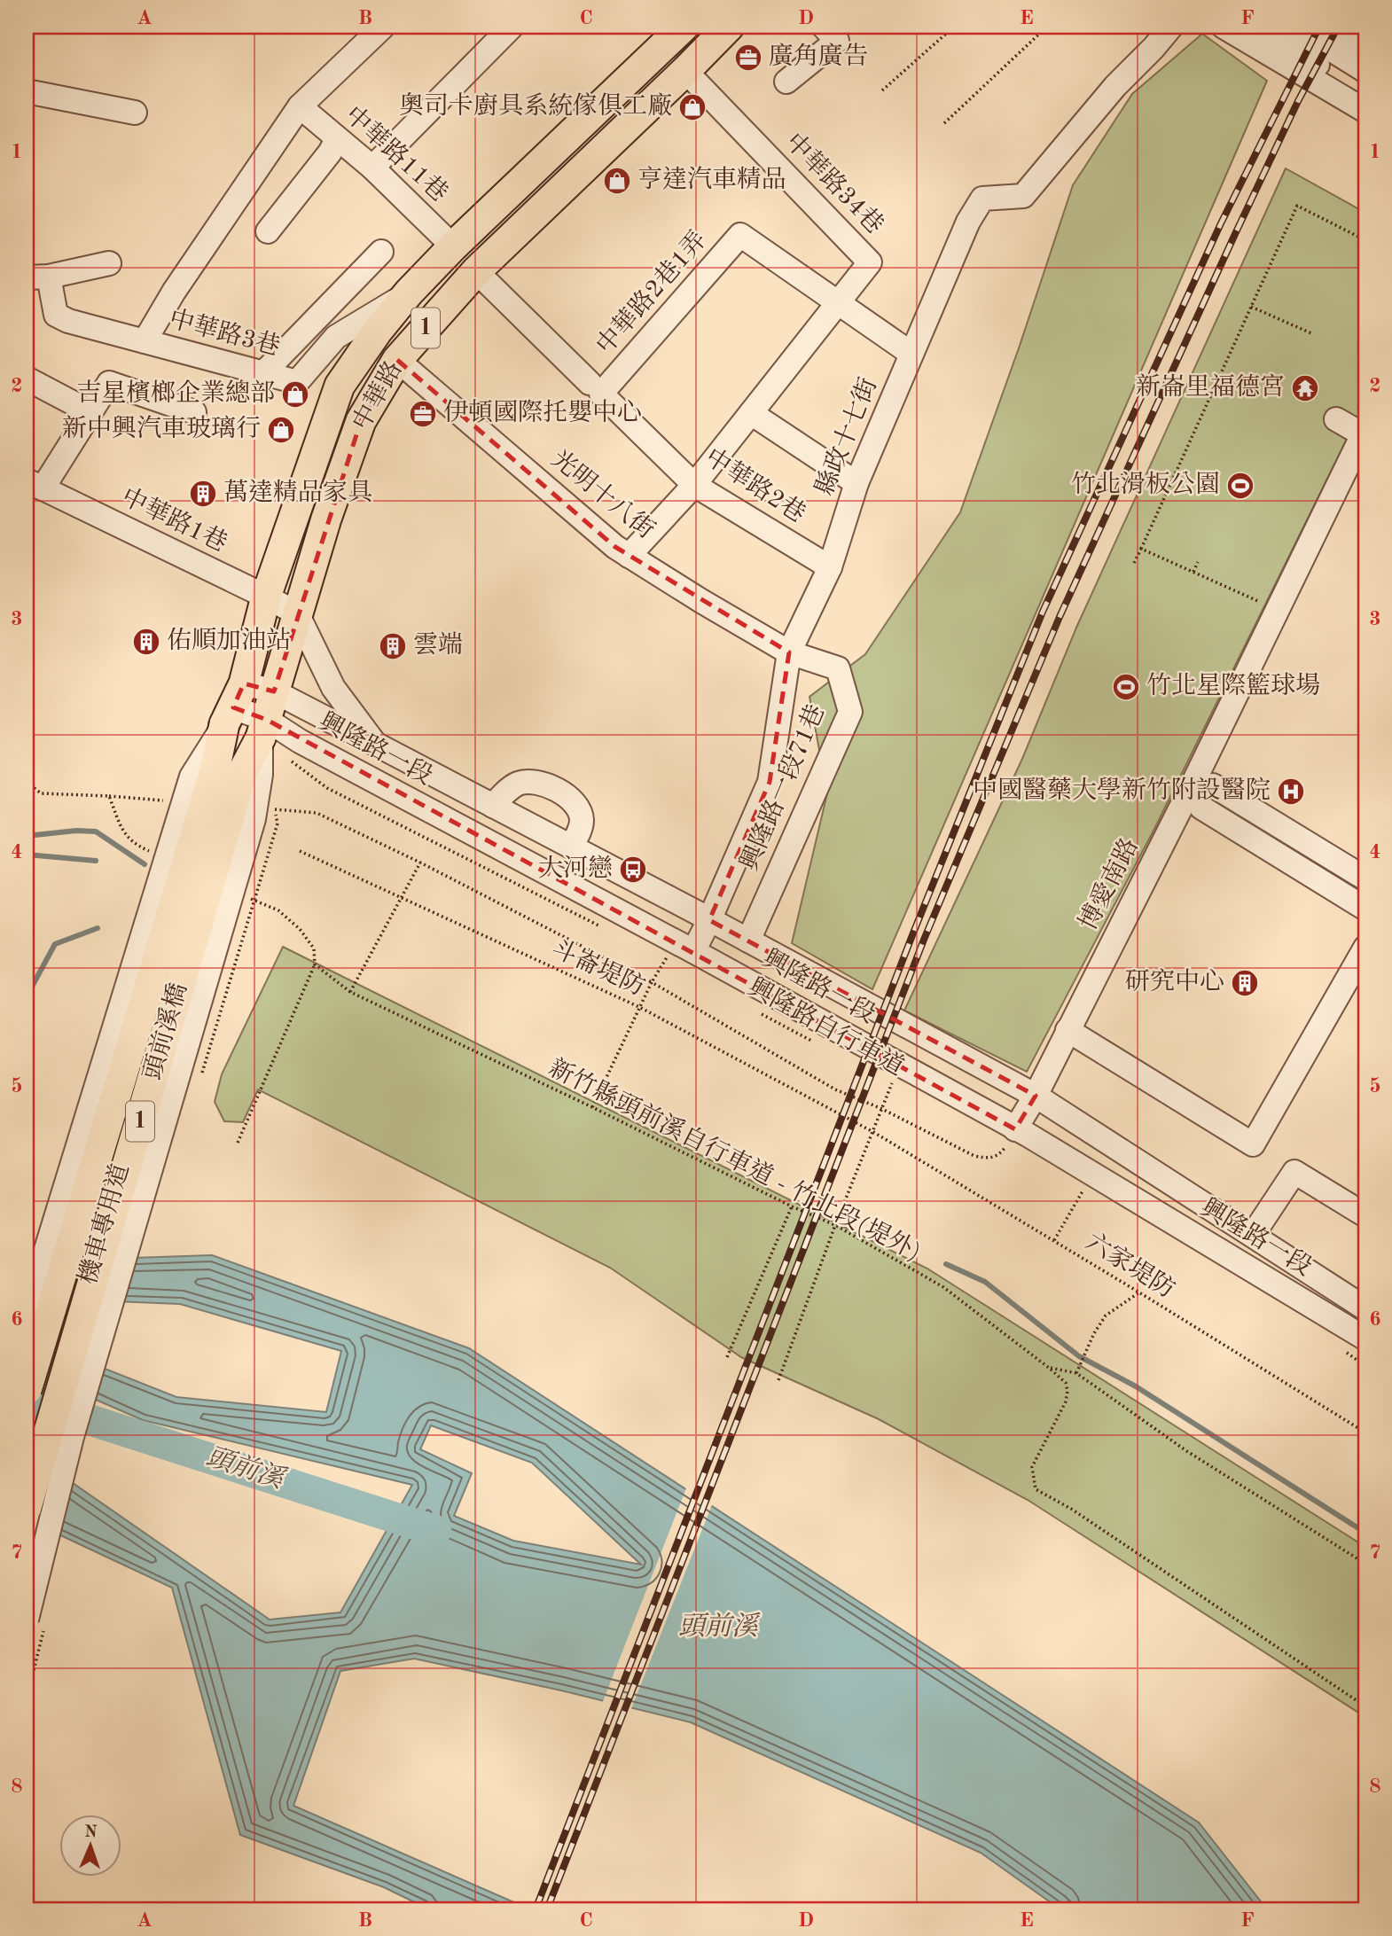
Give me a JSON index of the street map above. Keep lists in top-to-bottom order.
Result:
{
  "streets": {
    "main road": ["1", "中華路", "頭前溪橋"],
    "street": [
      "中華路11巷",
      "中華路34巷",
      "中華路2巷1弄",
      "中華路3巷",
      "縣政十七街",
      "中華路2巷",
      "光明十八街",
      "中華路1巷",
      "興隆路一段",
      "興隆路一段71巷",
      "博愛南路",
      "機車專用道"
    ],
    "path": [
      "斗崙堤防",
      "興隆路自行車道",
      "新竹縣頭前溪自行車道 - 竹北段(堤外)",
      "六家堤防"
    ]
  },
  "crossings": [
    ["中華路11巷", "中華路"],
    ["中華路34巷", "中華路2巷1弄"],
    ["中華路34巷", "中華路"],
    ["中華路2巷1弄", "中華路2巷"],
    ["中華路3巷", "中華路"],
    ["中華路", "中華路2巷"],
    ["中華路", "光明十八街"],
    ["中華路", "中華路1巷"],
    ["中華路", "興隆路一段"],
    ["中華路", "頭前溪橋"],
    ["中華路", "機車專用道"],
    ["縣政十七街", "中華路2巷"],
    ["縣政十七街", "光明十八街"],
    ["縣政十七街", "興隆路一段"],
    ["縣政十七街", "興隆路一段71巷"],
    ["光明十八街", "興隆路一段71巷"],
    ["興隆路一段", "興隆路一段71巷"],
    ["興隆路一段", "博愛南路"],
    ["興隆路一段", "頭前溪橋"],
    ["興隆路一段", "機車專用道"],
    ["斗崙堤防", "六家堤防"],
    ["頭前溪橋", "機車專用道"]
  ],
  "water": ["頭前溪"],
  "places": {
    "office": ["廣角廣告", "伊頓國際托嬰中心"],
    "shop": [
      "奧司卡廚具系統傢俱工廠",
      "亨達汽車精品",
      "吉星檳榔企業總部",
      "新中興汽車玻璃行"
    ],
    "temple": ["新崙里福德宮"],
    "sports": ["竹北滑板公園", "竹北星際籃球場"],
    "building": [
      "萬達精品家具",
      "佑順加油站",
      "雲端",
      "研究中心"
    ],
    "hospital": ["中國醫藥大學新竹附設醫院"],
    "bus stop": ["大河戀"]
  },
  "north": "top",
  "grid": {
    "columns": [
      "A",
      "B",
      "C",
      "D",
      "E",
      "F"
    ],
    "rows": [
      "1",
      "2",
      "3",
      "4",
      "5",
      "6",
      "7",
      "8"
    ]
  }
}
